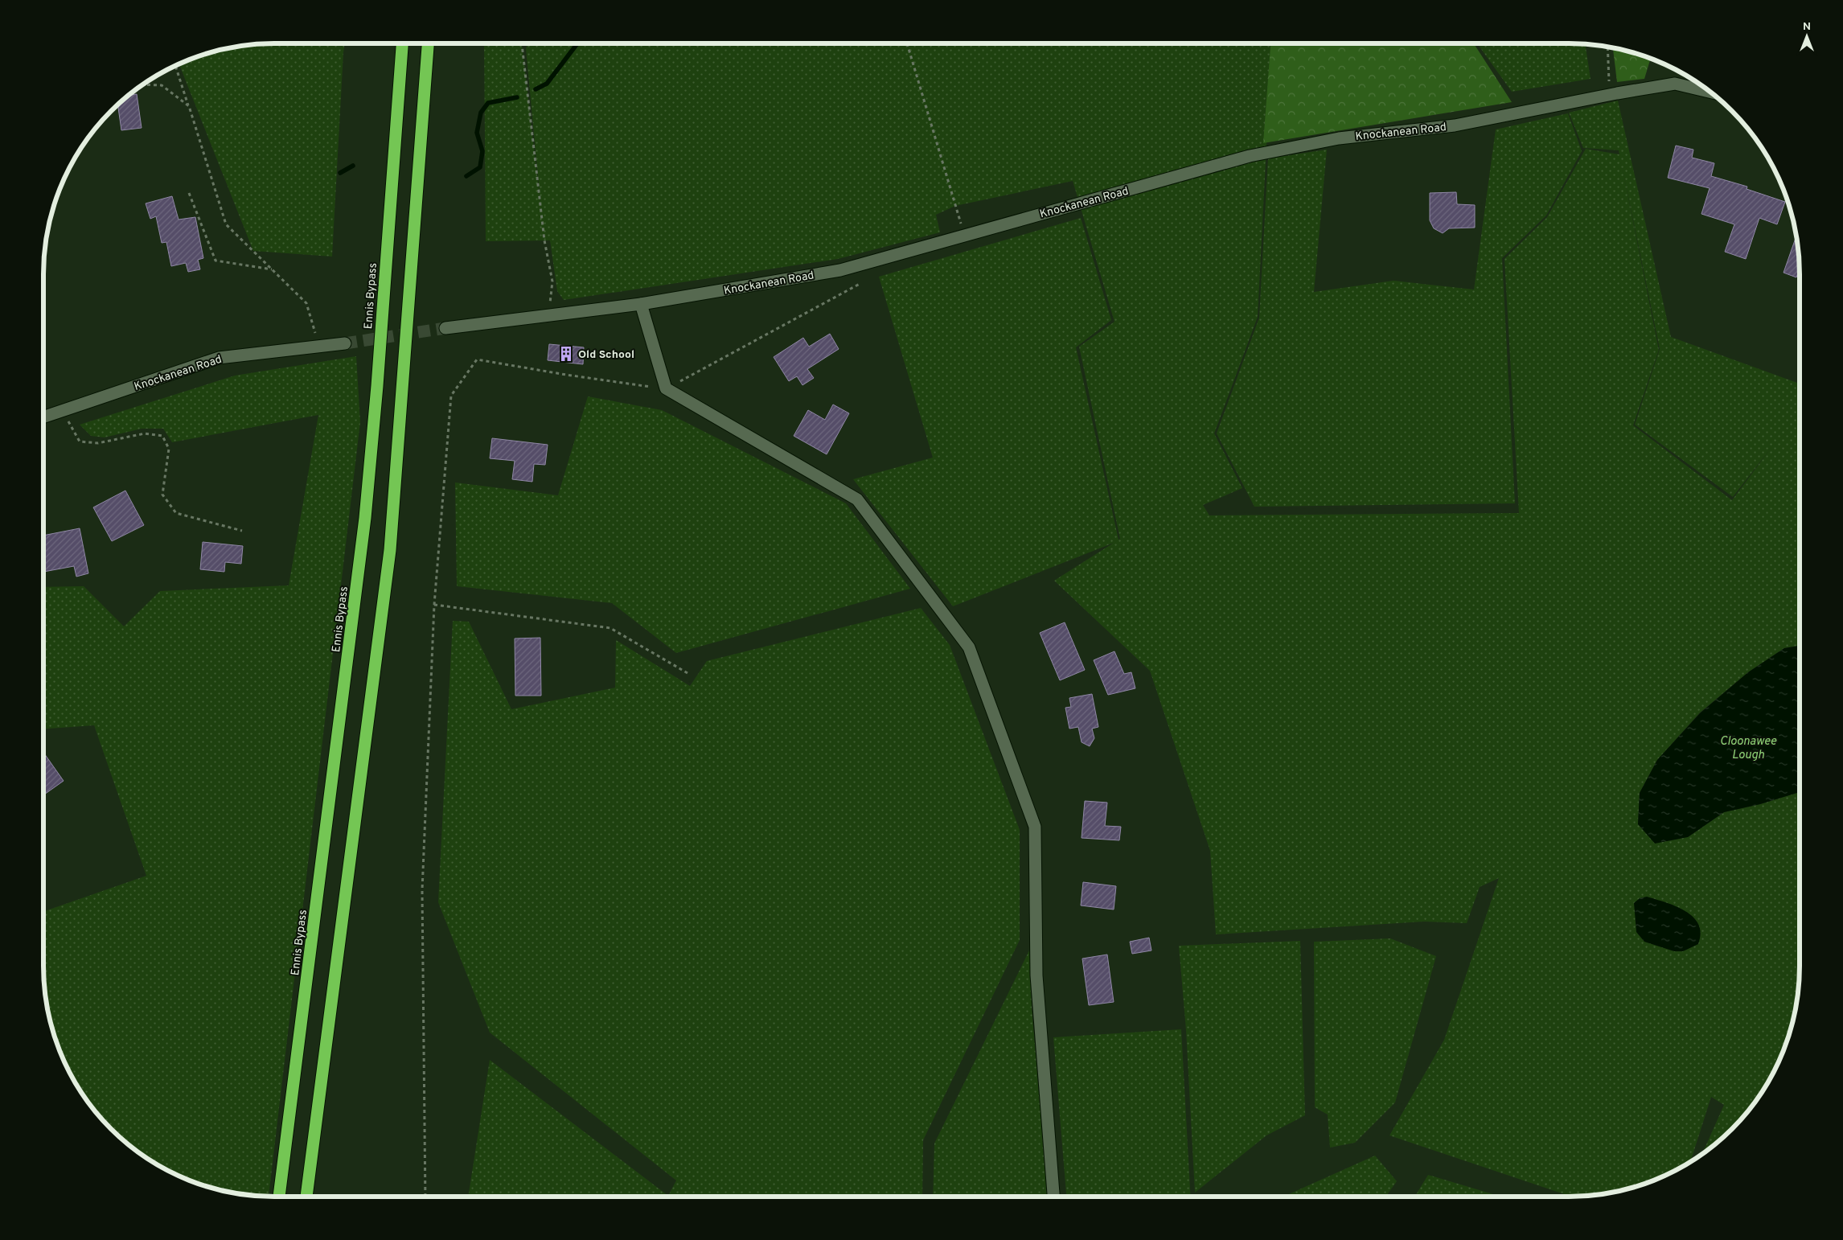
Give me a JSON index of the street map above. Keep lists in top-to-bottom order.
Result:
{
  "streets": {
    "highway": ["Ennis Bypass"],
    "street": ["Knockanean Road"]
  },
  "water": ["Cloonawee Lough"],
  "places": {
    "building": ["Old School"]
  },
  "north": "top"
}
